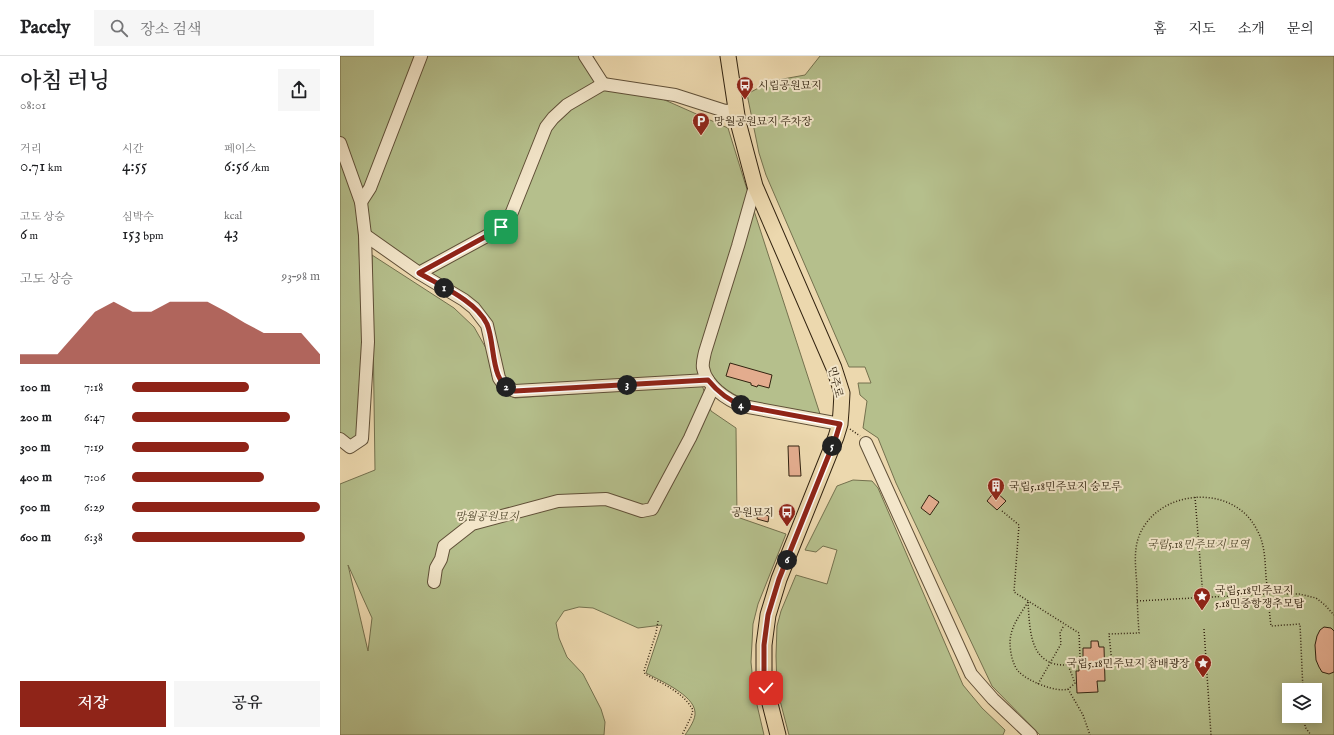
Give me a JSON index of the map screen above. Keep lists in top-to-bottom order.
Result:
{
  "streets": {
    "main road": ["민주로"]
  },
  "parks": ["망월공원묘지", "국립5.18민주묘지 묘역"],
  "places": {
    "bus stop": ["시립공원묘지", "공원묘지"],
    "parking": ["망월공원묘지 주차장"],
    "building": ["국립5.18민주묘지 숭모루"],
    "place": ["국립5.18민주묘지 5.18민중항쟁추모탑", "국립5.18민주묘지 참배광장"]
  },
  "page": {
    "header": "Pacely",
    "search": "장소 검색",
    "nav": [
      "홈",
      "지도",
      "소개",
      "문의"
    ],
    "heading": ["아침 러닝", "08:01"],
    "stats": [
      ["거리", "0.71 km"],
      ["시간", "4:55"],
      ["페이스", "6:56 /km"],
      ["고도 상승", "6 m"],
      ["심박수", "153 bpm"],
      ["kcal", "43"]
    ],
    "chart": ["고도 상승", "93–98 m"],
    "pins": [
      "1",
      "3",
      "2",
      "4",
      "5",
      "6"
    ],
    "list": [
      {
        "name": "100 m",
        "note": "7:18"
      },
      {
        "name": "200 m",
        "note": "6:47"
      },
      {
        "name": "300 m",
        "note": "7:19"
      },
      {
        "name": "400 m",
        "note": "7:06"
      },
      {
        "name": "500 m",
        "note": "6:29"
      },
      {
        "name": "600 m",
        "note": "6:38"
      }
    ],
    "buttons": ["저장", "공유"]
  }
}
